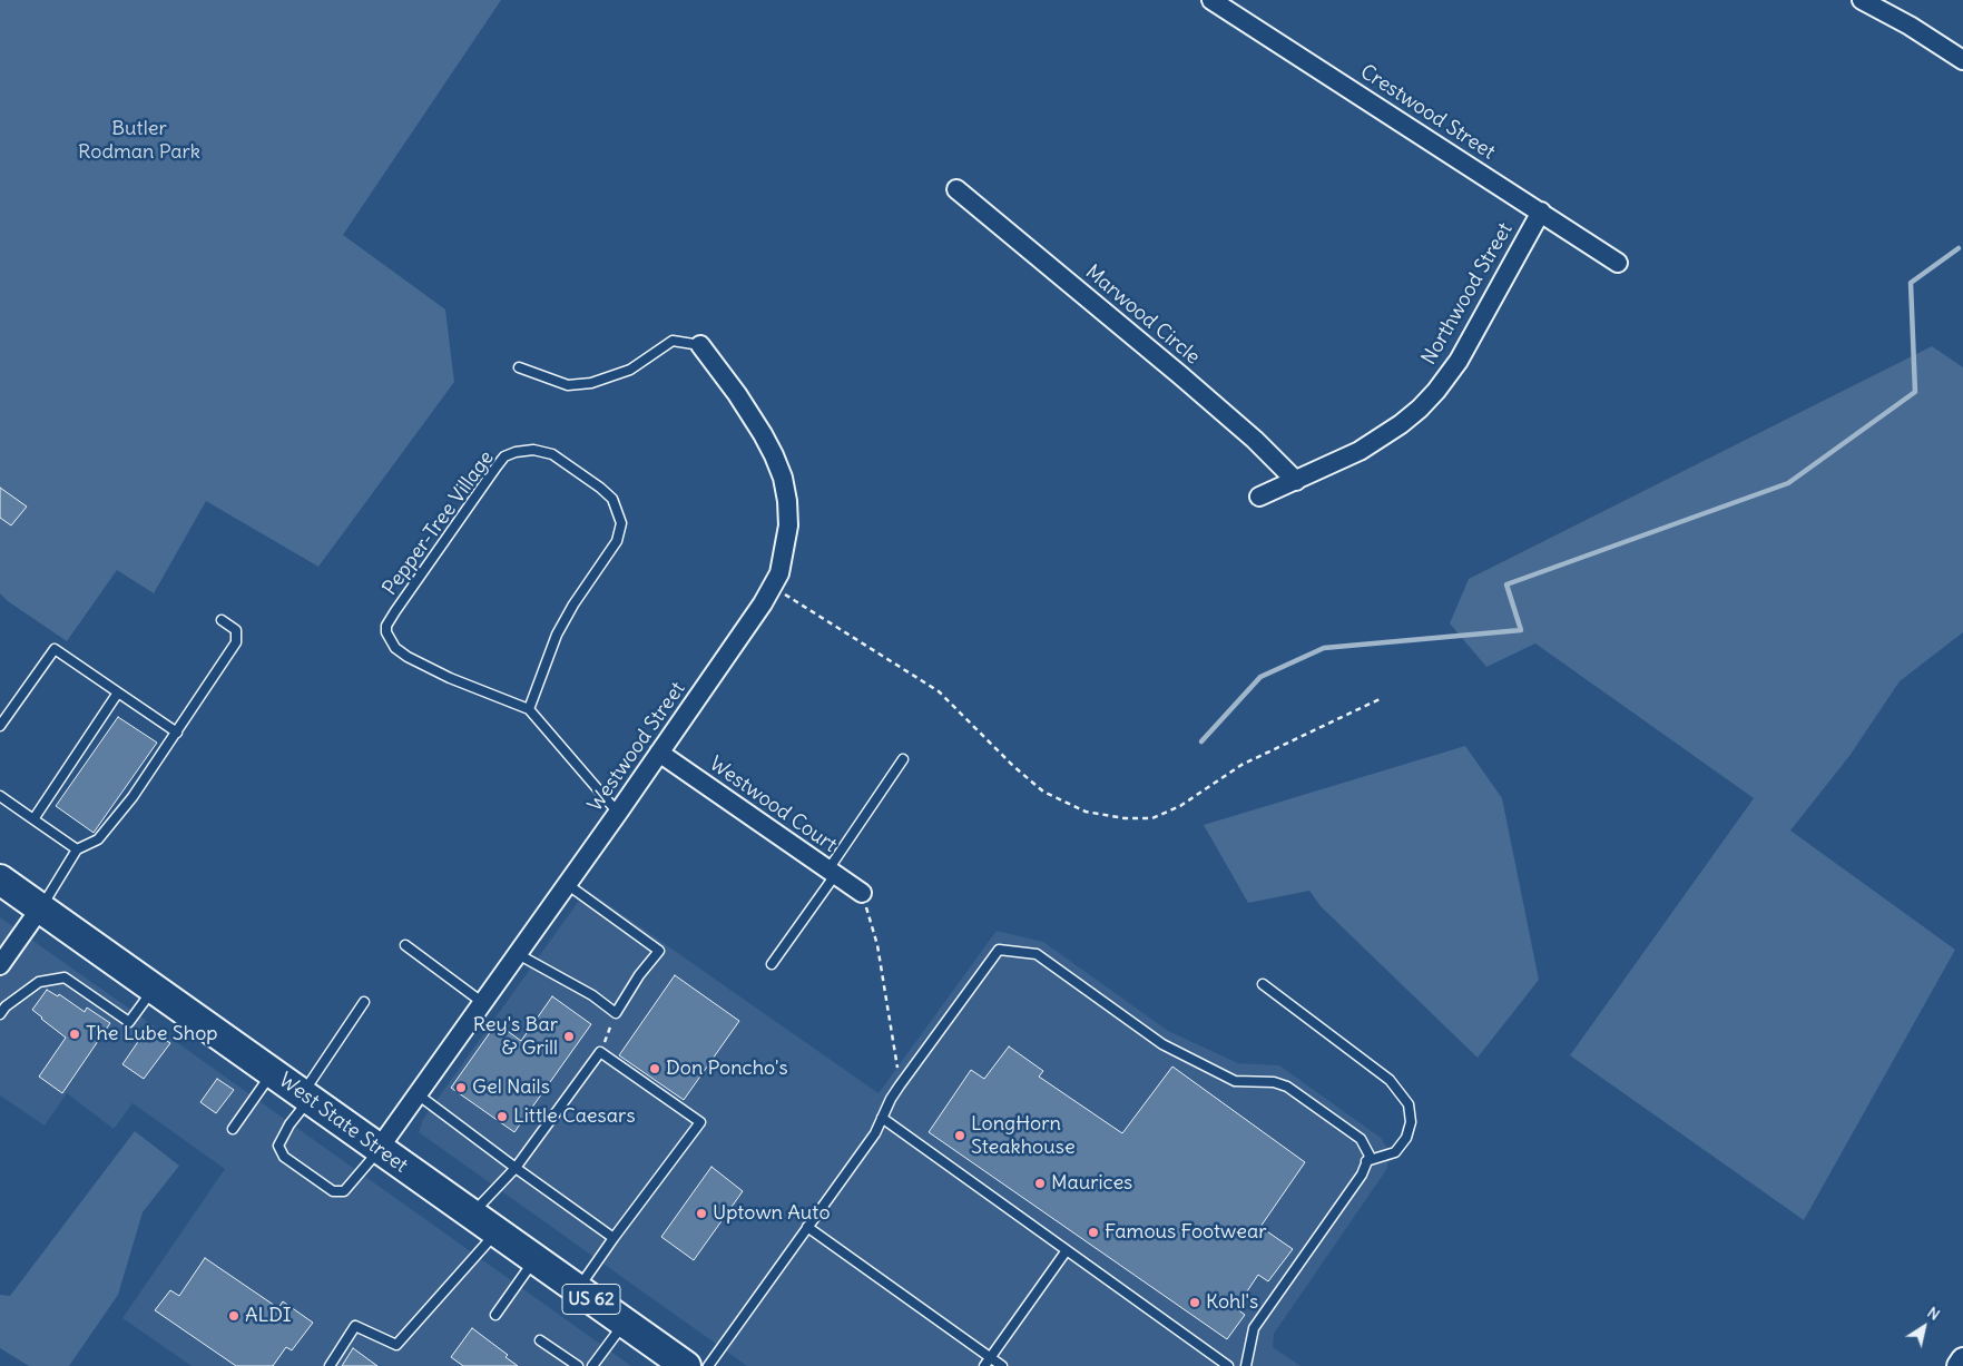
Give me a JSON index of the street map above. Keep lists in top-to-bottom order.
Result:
{
  "streets": {
    "highway": ["West State Street", "US 62"],
    "street": [
      "Crestwood Street",
      "Northwood Street",
      "Marwood Circle",
      "Westwood Street",
      "Westwood Court"
    ],
    "lane": ["Pepper-Tree Village"]
  },
  "crossings": [
    ["Crestwood Street", "Northwood Street"],
    ["Northwood Street", "Marwood Circle"],
    ["Pepper-Tree Village", "Westwood Street"],
    ["Westwood Street", "Westwood Court"],
    ["Westwood Street", "West State Street"]
  ],
  "parks": ["Butler Rodman Park"],
  "places": [
    "The Lube Shop",
    "Rey's Bar & Grill",
    "Don Poncho's",
    "Gel Nails",
    "Little Caesars",
    "LongHorn Steakhouse",
    "Maurices",
    "Uptown Auto",
    "Famous Footwear",
    "Kohl's",
    "ALDI"
  ],
  "north": "top right"
}
